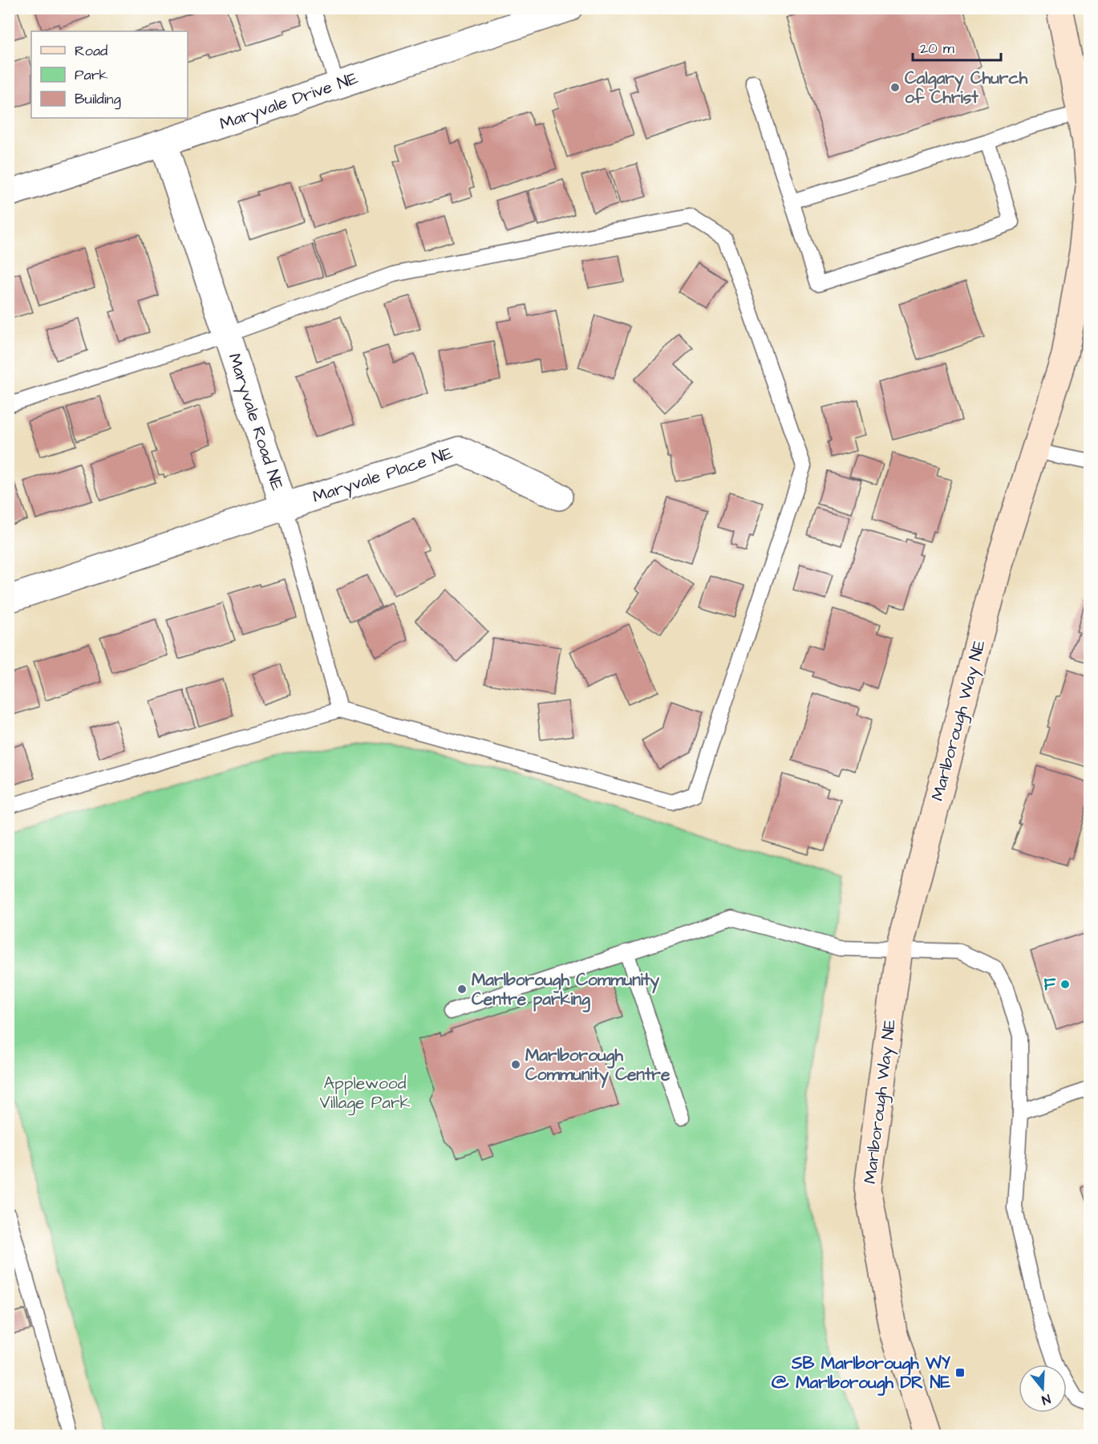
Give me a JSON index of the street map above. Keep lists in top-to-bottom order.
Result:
{
  "streets": {
    "street": [
      "Maryvale Drive NE",
      "Maryvale Road NE",
      "Maryvale Place NE",
      "Marlborough Way NE"
    ]
  },
  "crossings": [
    ["Maryvale Drive NE", "Maryvale Road NE"],
    ["Maryvale Road NE", "Maryvale Place NE"]
  ],
  "parks": ["Applewood Village Park"],
  "places": {
    "other": [
      "Calgary Church of Christ",
      "F",
      "Marlborough Community Centre parking",
      "Marlborough Community Centre"
    ],
    "transit": ["SB Marlborough WY @ Marlborough DR NE"]
  },
  "legend": ["Road", "Park", "Building"],
  "scale_bar": "20 m",
  "north": "bottom"
}
